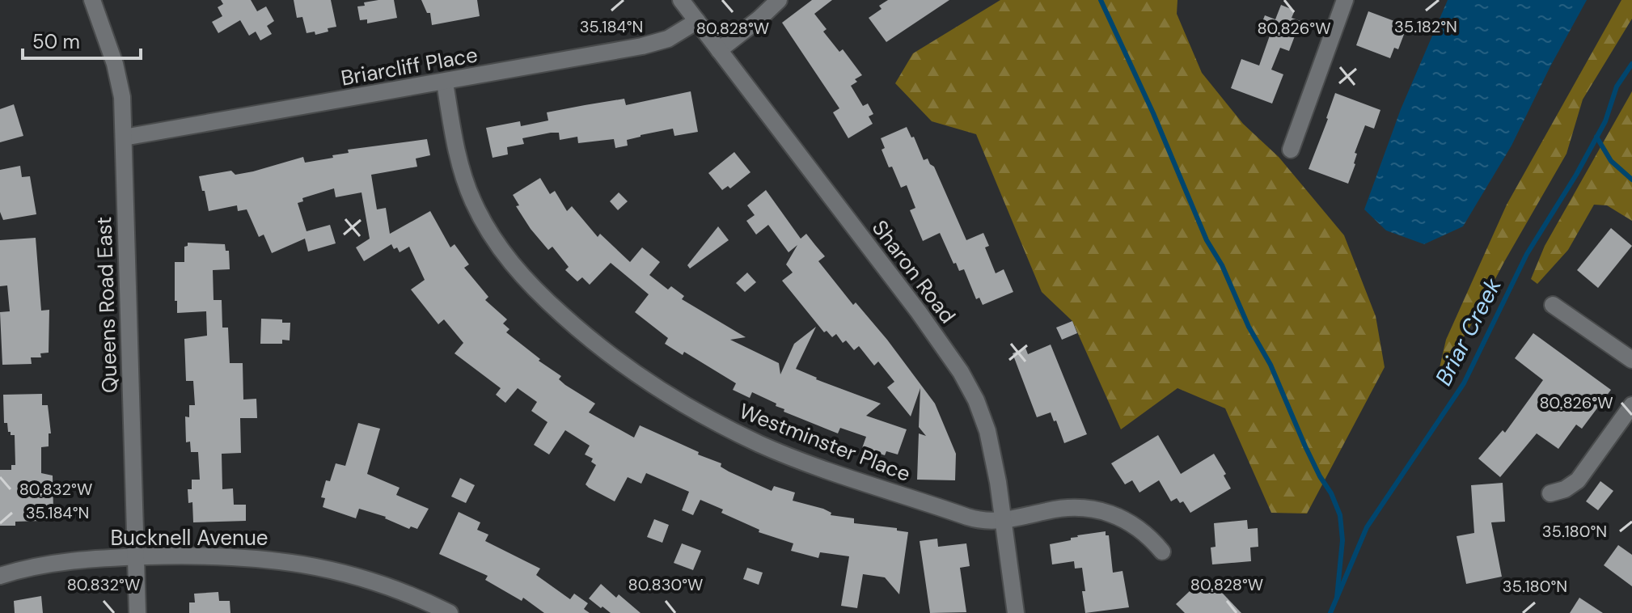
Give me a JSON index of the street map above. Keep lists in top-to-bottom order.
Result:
{
  "streets": {
    "street": [
      "Briarcliff Place",
      "Sharon Road",
      "Queens Road East",
      "Westminster Place",
      "Bucknell Avenue"
    ]
  },
  "crossings": [
    ["Briarcliff Place", "Sharon Road"],
    ["Briarcliff Place", "Queens Road East"],
    ["Briarcliff Place", "Westminster Place"],
    ["Sharon Road", "Westminster Place"],
    ["Queens Road East", "Bucknell Avenue"]
  ],
  "water": ["Briar Creek"],
  "scale_bar": "50 m",
  "coordinates": [
    "35.184°N",
    "35.182°N",
    "80.828°W",
    "80.826°W",
    "80.832°W",
    "35.180°N",
    "80.830°W"
  ]
}
